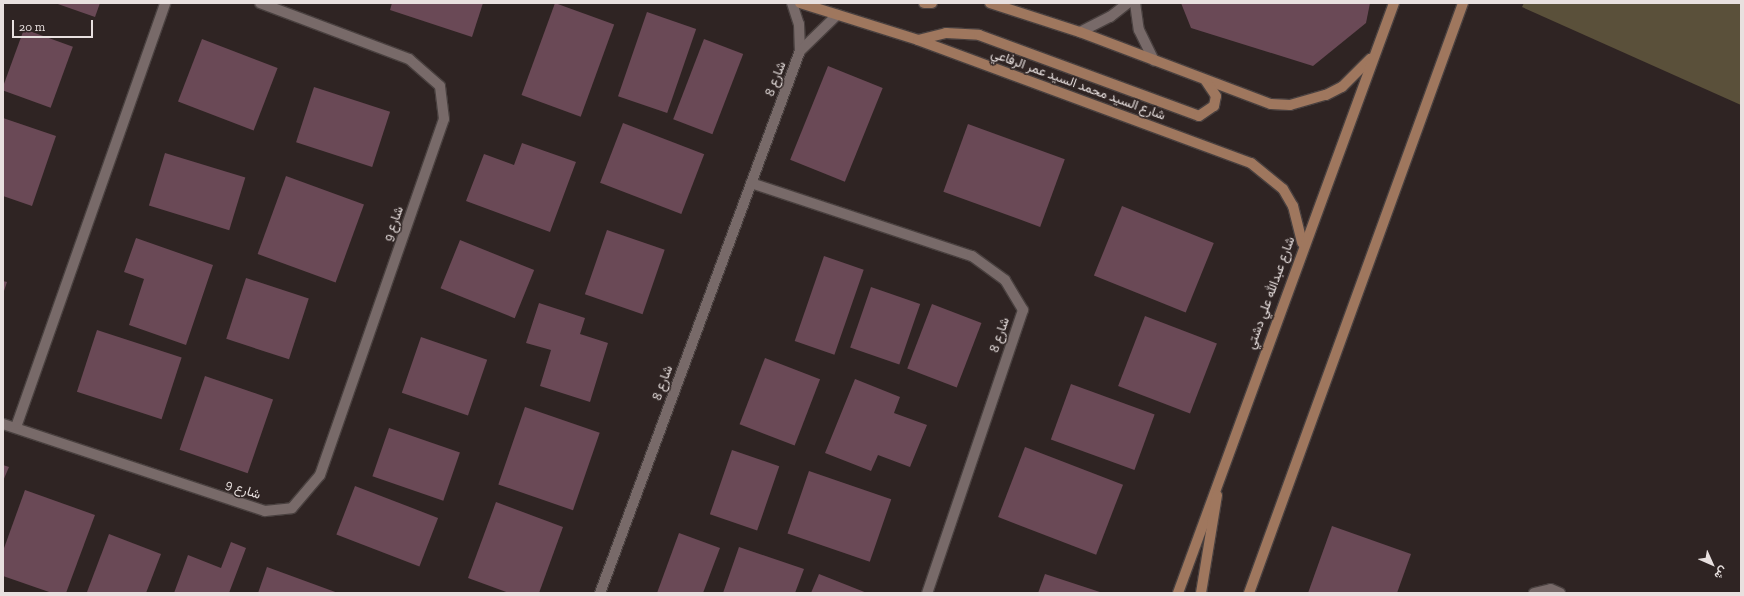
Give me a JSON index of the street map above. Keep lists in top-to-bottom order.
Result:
{
  "streets": {
    "street": [
      "شارع 8",
      "شارع السيد محمد السيد عمر الرفاعي",
      "شارع 9",
      "شارع عبدالله علي دشتي"
    ]
  },
  "crossings": [
    ["شارع 8", "شارع السيد محمد السيد عمر الرفاعي"],
    ["شارع السيد محمد السيد عمر الرفاعي", "شارع عبدالله علي دشتي"]
  ],
  "scale_bar": "20 m",
  "north": "bottom right"
}
